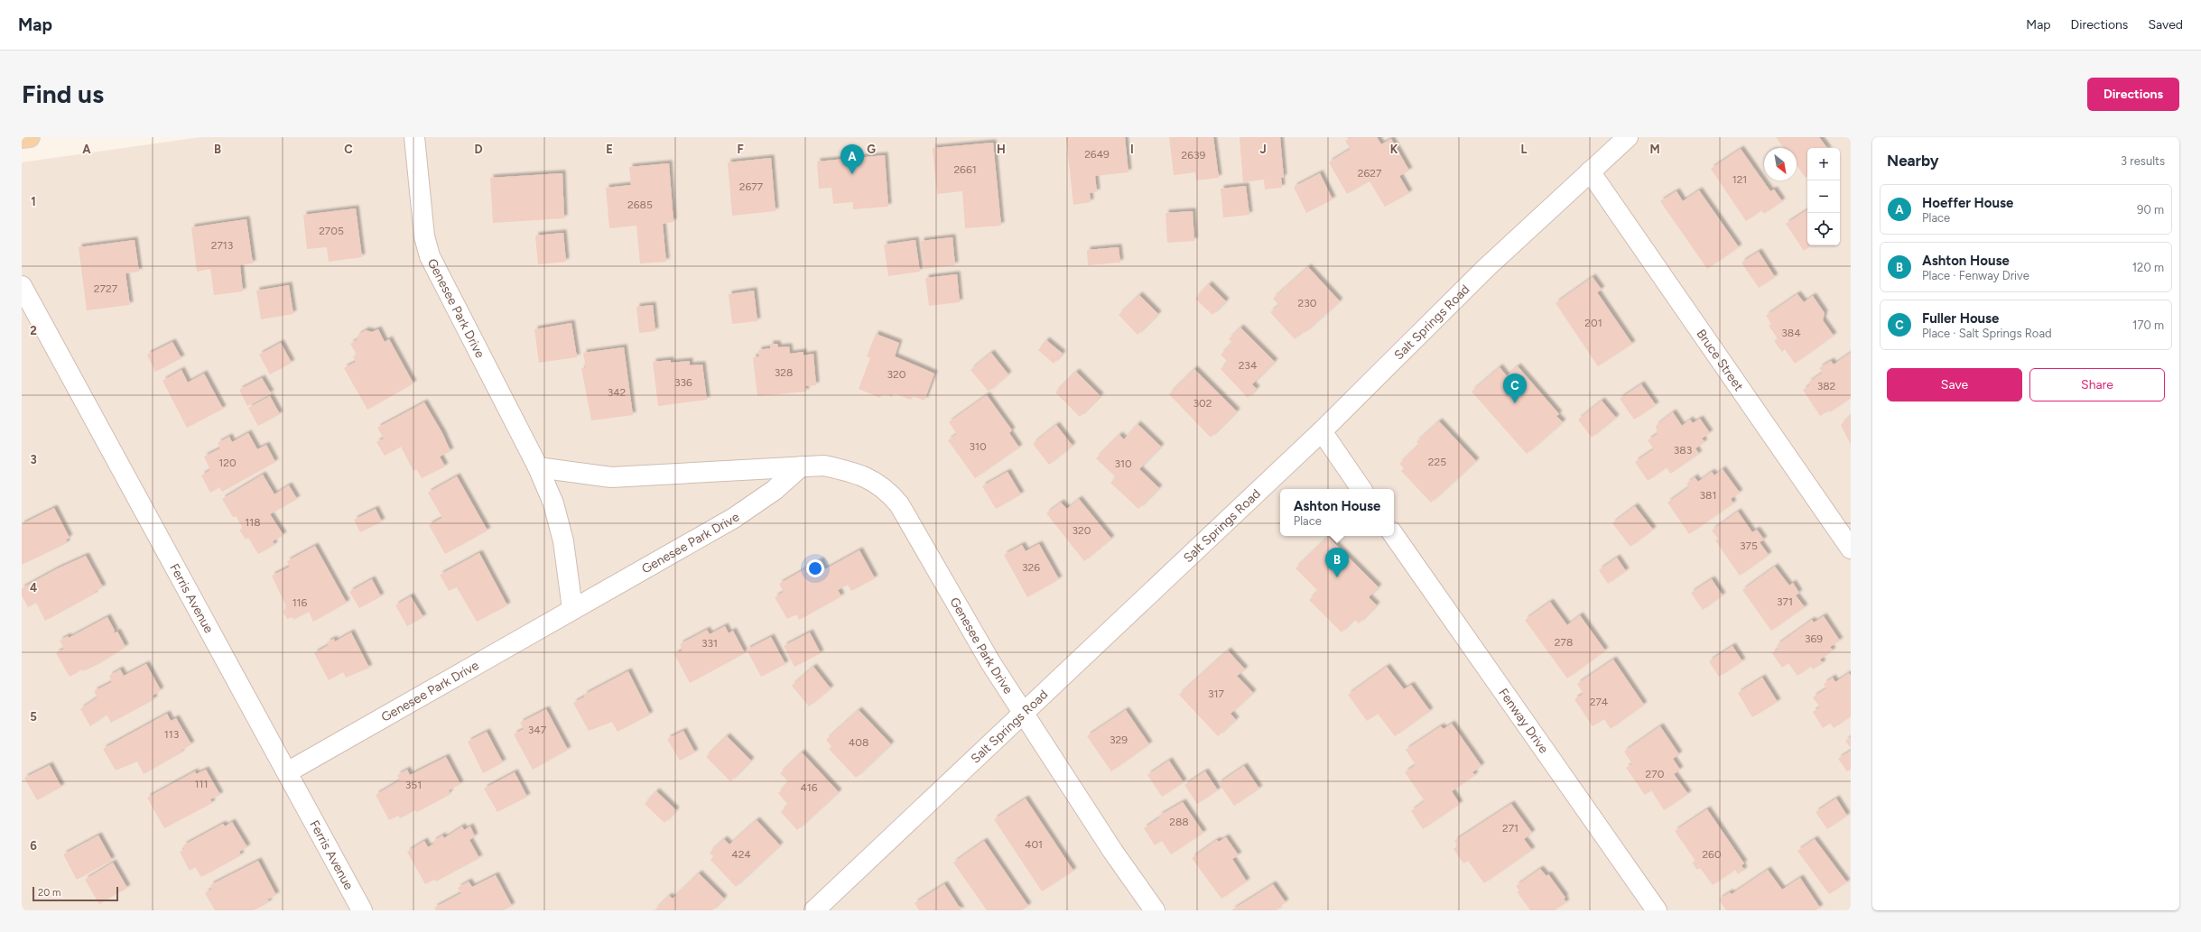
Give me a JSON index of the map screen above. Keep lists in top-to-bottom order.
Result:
{
  "streets": {
    "street": [
      "Genesee Park Drive",
      "Salt Springs Road",
      "Bruce Street",
      "Ferris Avenue",
      "Fenway Drive"
    ]
  },
  "crossings": [
    ["Genesee Park Drive", "Salt Springs Road"],
    ["Genesee Park Drive", "Ferris Avenue"],
    ["Salt Springs Road", "Bruce Street"]
  ],
  "house_numbers": [
    "2649",
    "2639",
    "2661",
    "2627",
    "121",
    "2677",
    "2685",
    "2705",
    "2713",
    "2727",
    "230",
    "201",
    "384",
    "234",
    "328",
    "320",
    "336",
    "382",
    "342",
    "302",
    "310",
    "383",
    "225",
    "120",
    "310",
    "381",
    "118",
    "320",
    "375",
    "326",
    "371",
    "116",
    "369",
    "278",
    "331",
    "317",
    "274",
    "347",
    "113",
    "329",
    "408",
    "270",
    "111",
    "351",
    "416",
    "288",
    "271",
    "401",
    "424",
    "260"
  ],
  "scale_bar": "20 m",
  "north": "bottom right",
  "page": {
    "header": "Map",
    "nav": ["Map", "Directions", "Saved"],
    "buttons": [
      "Directions",
      ["Save", "Share"]
    ],
    "title": "Find us",
    "heading": ["Nearby", "3 results"],
    "pins": ["A", "C", "B"],
    "map_buttons": ["+", "−"],
    "list": [
      {
        "mark": "A",
        "name": "Hoeffer House",
        "note": "Place",
        "value": "90 m"
      },
      {
        "mark": "B",
        "name": "Ashton House",
        "note": "Place · Fenway Drive",
        "value": "120 m"
      },
      {
        "mark": "C",
        "name": "Fuller House",
        "note": "Place · Salt Springs Road",
        "value": "170 m"
      }
    ],
    "popup": ["Ashton House", "Place"],
    "scale": "20 m"
  },
  "grid": {
    "columns": [
      "A",
      "B",
      "C",
      "D",
      "E",
      "F",
      "G",
      "H",
      "I",
      "J",
      "K",
      "L",
      "M"
    ],
    "rows": [
      "1",
      "2",
      "3",
      "4",
      "5",
      "6"
    ]
  }
}
